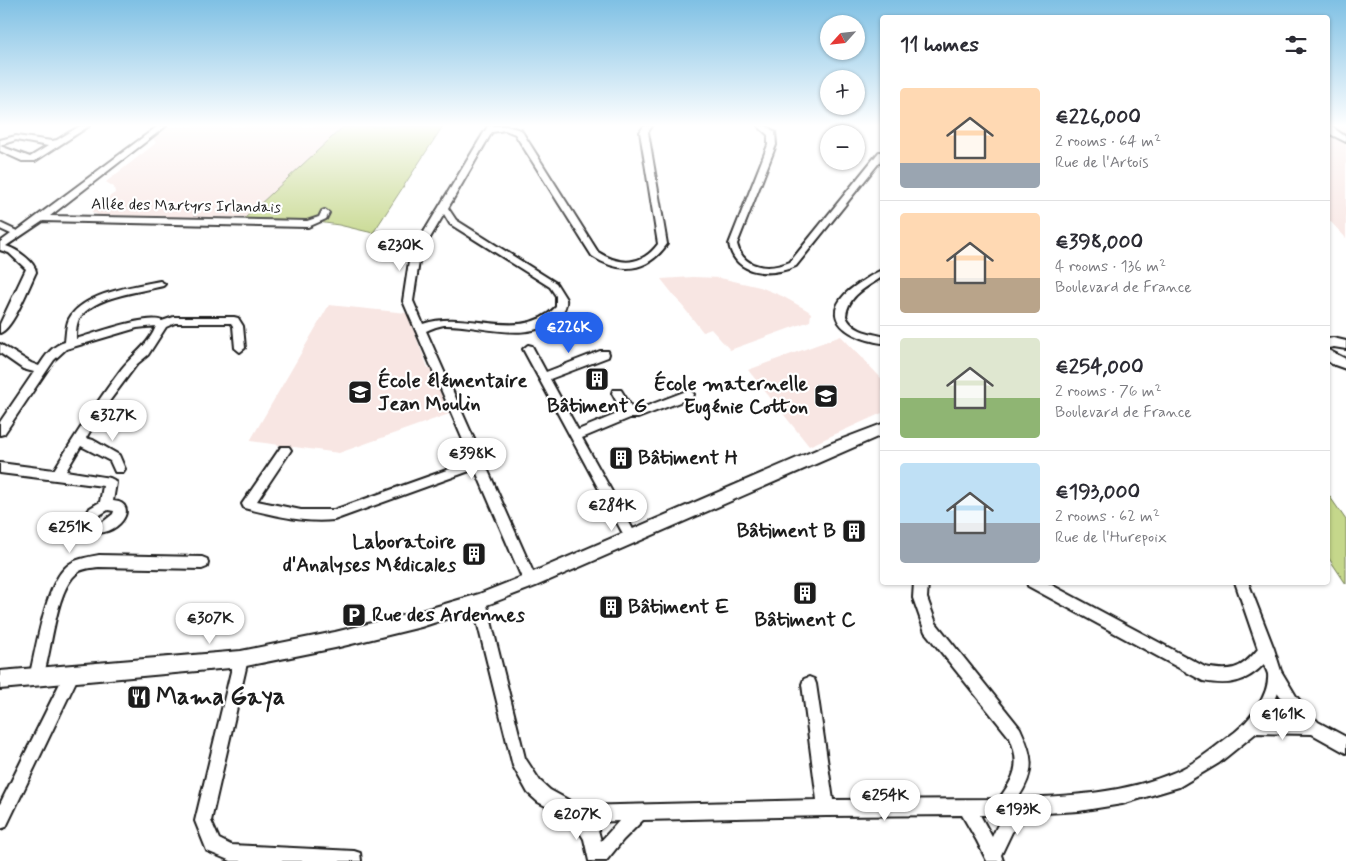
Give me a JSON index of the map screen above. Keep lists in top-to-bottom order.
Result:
{
  "streets": {
    "street": ["Allée des Martyrs Irlandais"]
  },
  "places": {
    "building": [
      "Bâtiment G",
      "Bâtiment H",
      "Bâtiment B",
      "Laboratoire d'Analyses Médicales",
      "Bâtiment C",
      "Bâtiment E"
    ],
    "school or university": ["École élémentaire Jean Moulin", "École maternelle Eugénie Cotton"],
    "parking": ["Rue des Ardennes"],
    "restaurant": ["Mama Gaya"]
  },
  "north": "bottom left",
  "page": {
    "map_buttons": ["+", "−"],
    "heading": "11 homes",
    "list": [
      {
        "name": "€226,000",
        "note": "2 rooms · 64 m² · Rue de l'Artois"
      },
      {
        "name": "€398,000",
        "note": "4 rooms · 136 m² · Boulevard de France"
      },
      {
        "name": "€254,000",
        "note": "2 rooms · 76 m² · Boulevard de France"
      },
      {
        "name": "€193,000",
        "note": "2 rooms · 62 m² · Rue de l'Hurepoix"
      }
    ],
    "price": [
      "€230K",
      "€226K",
      "€327K",
      "€398K",
      "€284K",
      "€251K",
      "€307K",
      "€161K",
      "€254K",
      "€193K",
      "€207K"
    ]
  }
}
